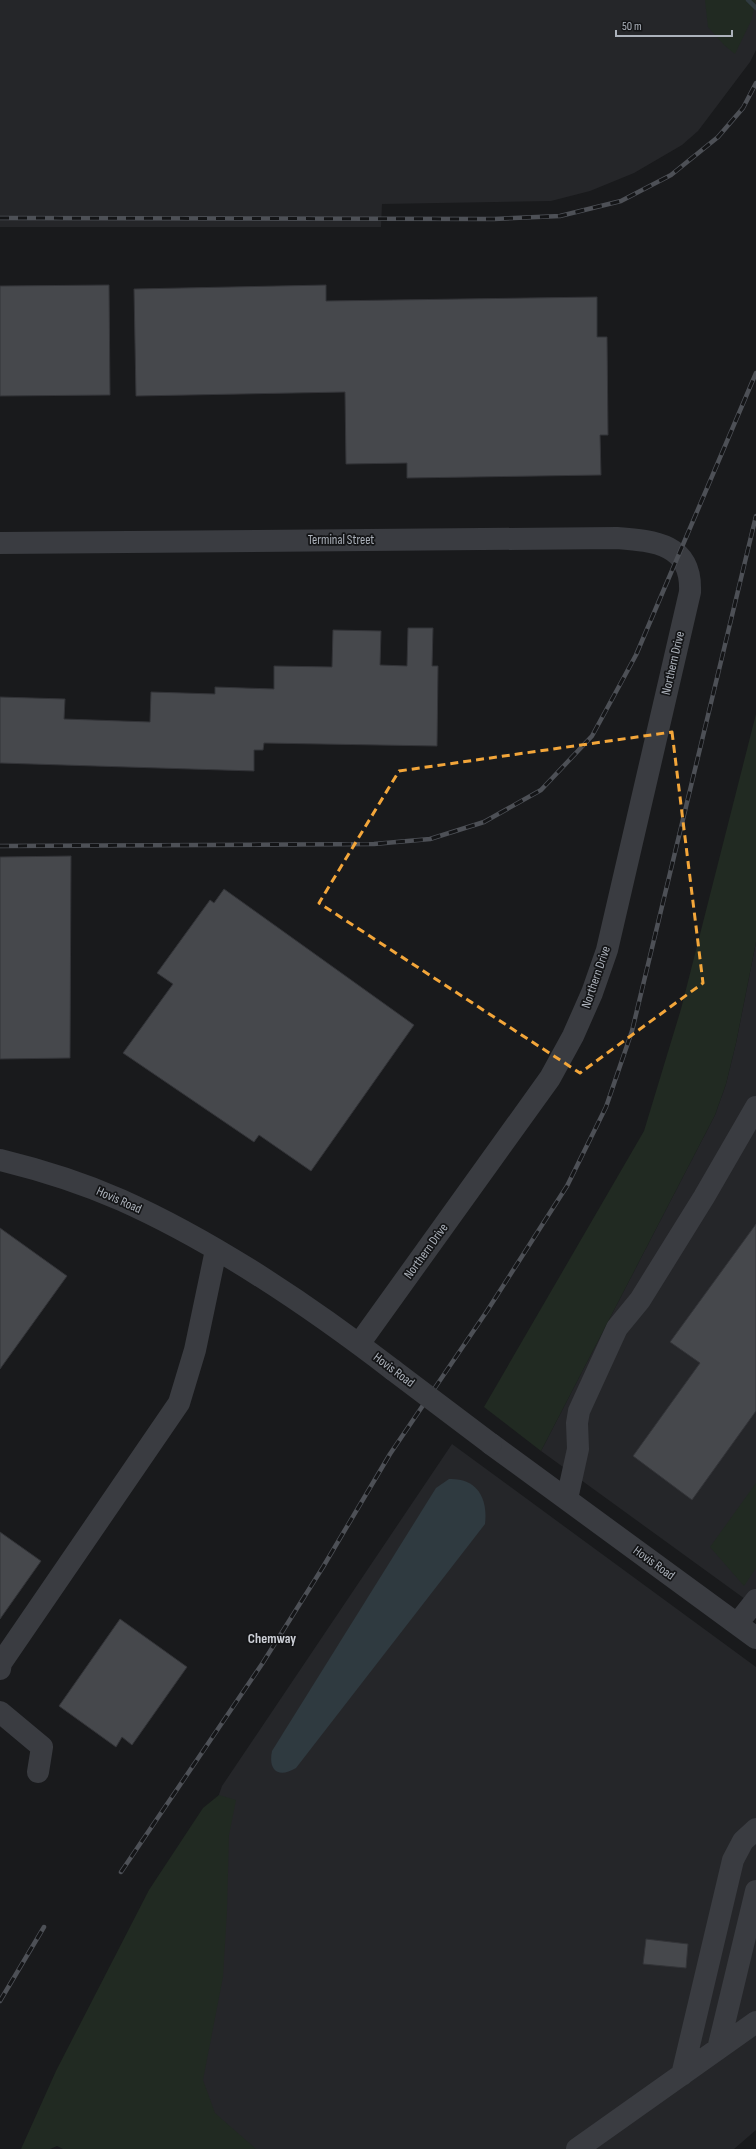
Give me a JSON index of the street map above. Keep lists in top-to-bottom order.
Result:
{
  "streets": {
    "street": ["Terminal Street", "Northern Drive", "Hovis Road"]
  },
  "crossings": [
    ["Terminal Street", "Northern Drive"],
    ["Northern Drive", "Hovis Road"]
  ],
  "districts": ["Chemway"],
  "scale_bar": "50 m"
}
